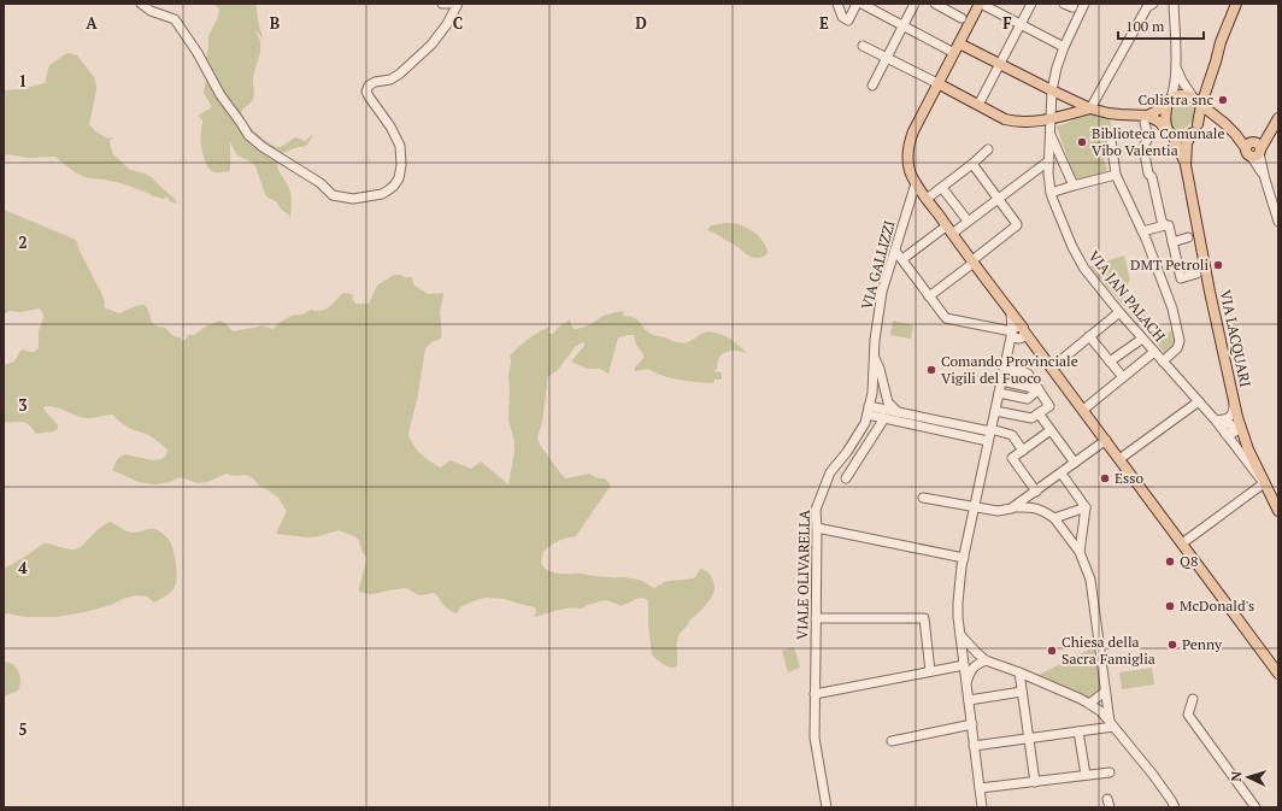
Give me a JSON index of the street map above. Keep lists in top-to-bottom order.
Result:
{
  "streets": {
    "main road": ["VIA LACQUARI"],
    "street": ["VIA GALLIZZI", "VIA JAN PALACH", "VIALE OLIVARELLA"]
  },
  "crossings": [
    ["VIA GALLIZZI", "VIALE OLIVARELLA"],
    ["VIA JAN PALACH", "VIA LACQUARI"]
  ],
  "places": [
    "Colistra snc",
    "Biblioteca Comunale Vibo Valentia",
    "DMT Petroli",
    "Comando Provinciale Vigili del Fuoco",
    "Esso",
    "Q8",
    "McDonald's",
    "Penny",
    "Chiesa della Sacra Famiglia"
  ],
  "scale_bar": "100 m",
  "north": "left",
  "grid": {
    "columns": [
      "A",
      "B",
      "C",
      "D",
      "E",
      "F"
    ],
    "rows": [
      "1",
      "2",
      "3",
      "4",
      "5"
    ]
  }
}
